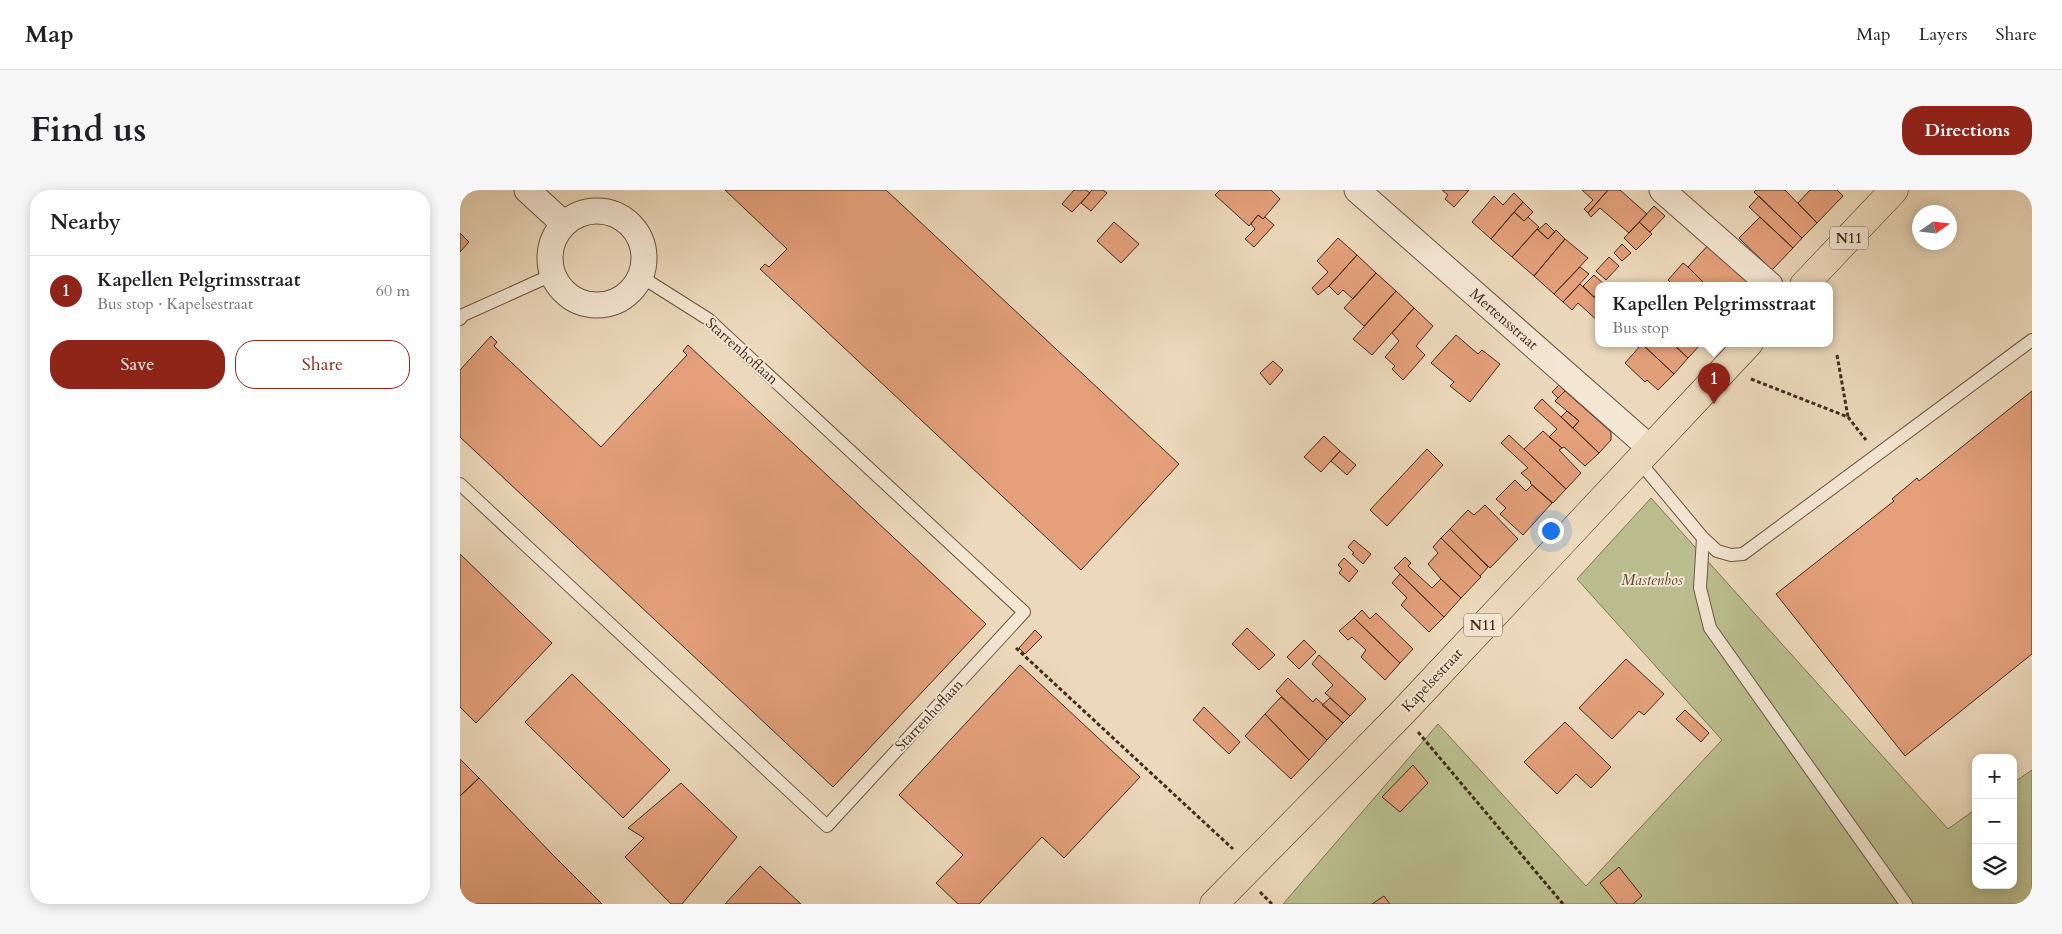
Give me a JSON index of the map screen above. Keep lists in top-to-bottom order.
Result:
{
  "streets": {
    "main road": ["N11", "Kapelsestraat"],
    "street": ["Mertensstraat"],
    "lane": ["Starrenhoflaan"]
  },
  "crossings": [
    ["Mertensstraat", "Kapelsestraat"]
  ],
  "parks": ["Mastenbos"],
  "north": "right",
  "page": {
    "header": "Map",
    "nav": ["Map", "Layers", "Share"],
    "title": "Find us",
    "buttons": [
      "Directions",
      ["Save", "Share"]
    ],
    "heading": "Nearby",
    "list": [
      {
        "mark": "1",
        "name": "Kapellen Pelgrimsstraat",
        "note": "Bus stop · Kapelsestraat",
        "value": "60 m"
      }
    ],
    "popup": ["Kapellen Pelgrimsstraat", "Bus stop"],
    "pins": "1",
    "map_buttons": ["+", "−"]
  }
}
